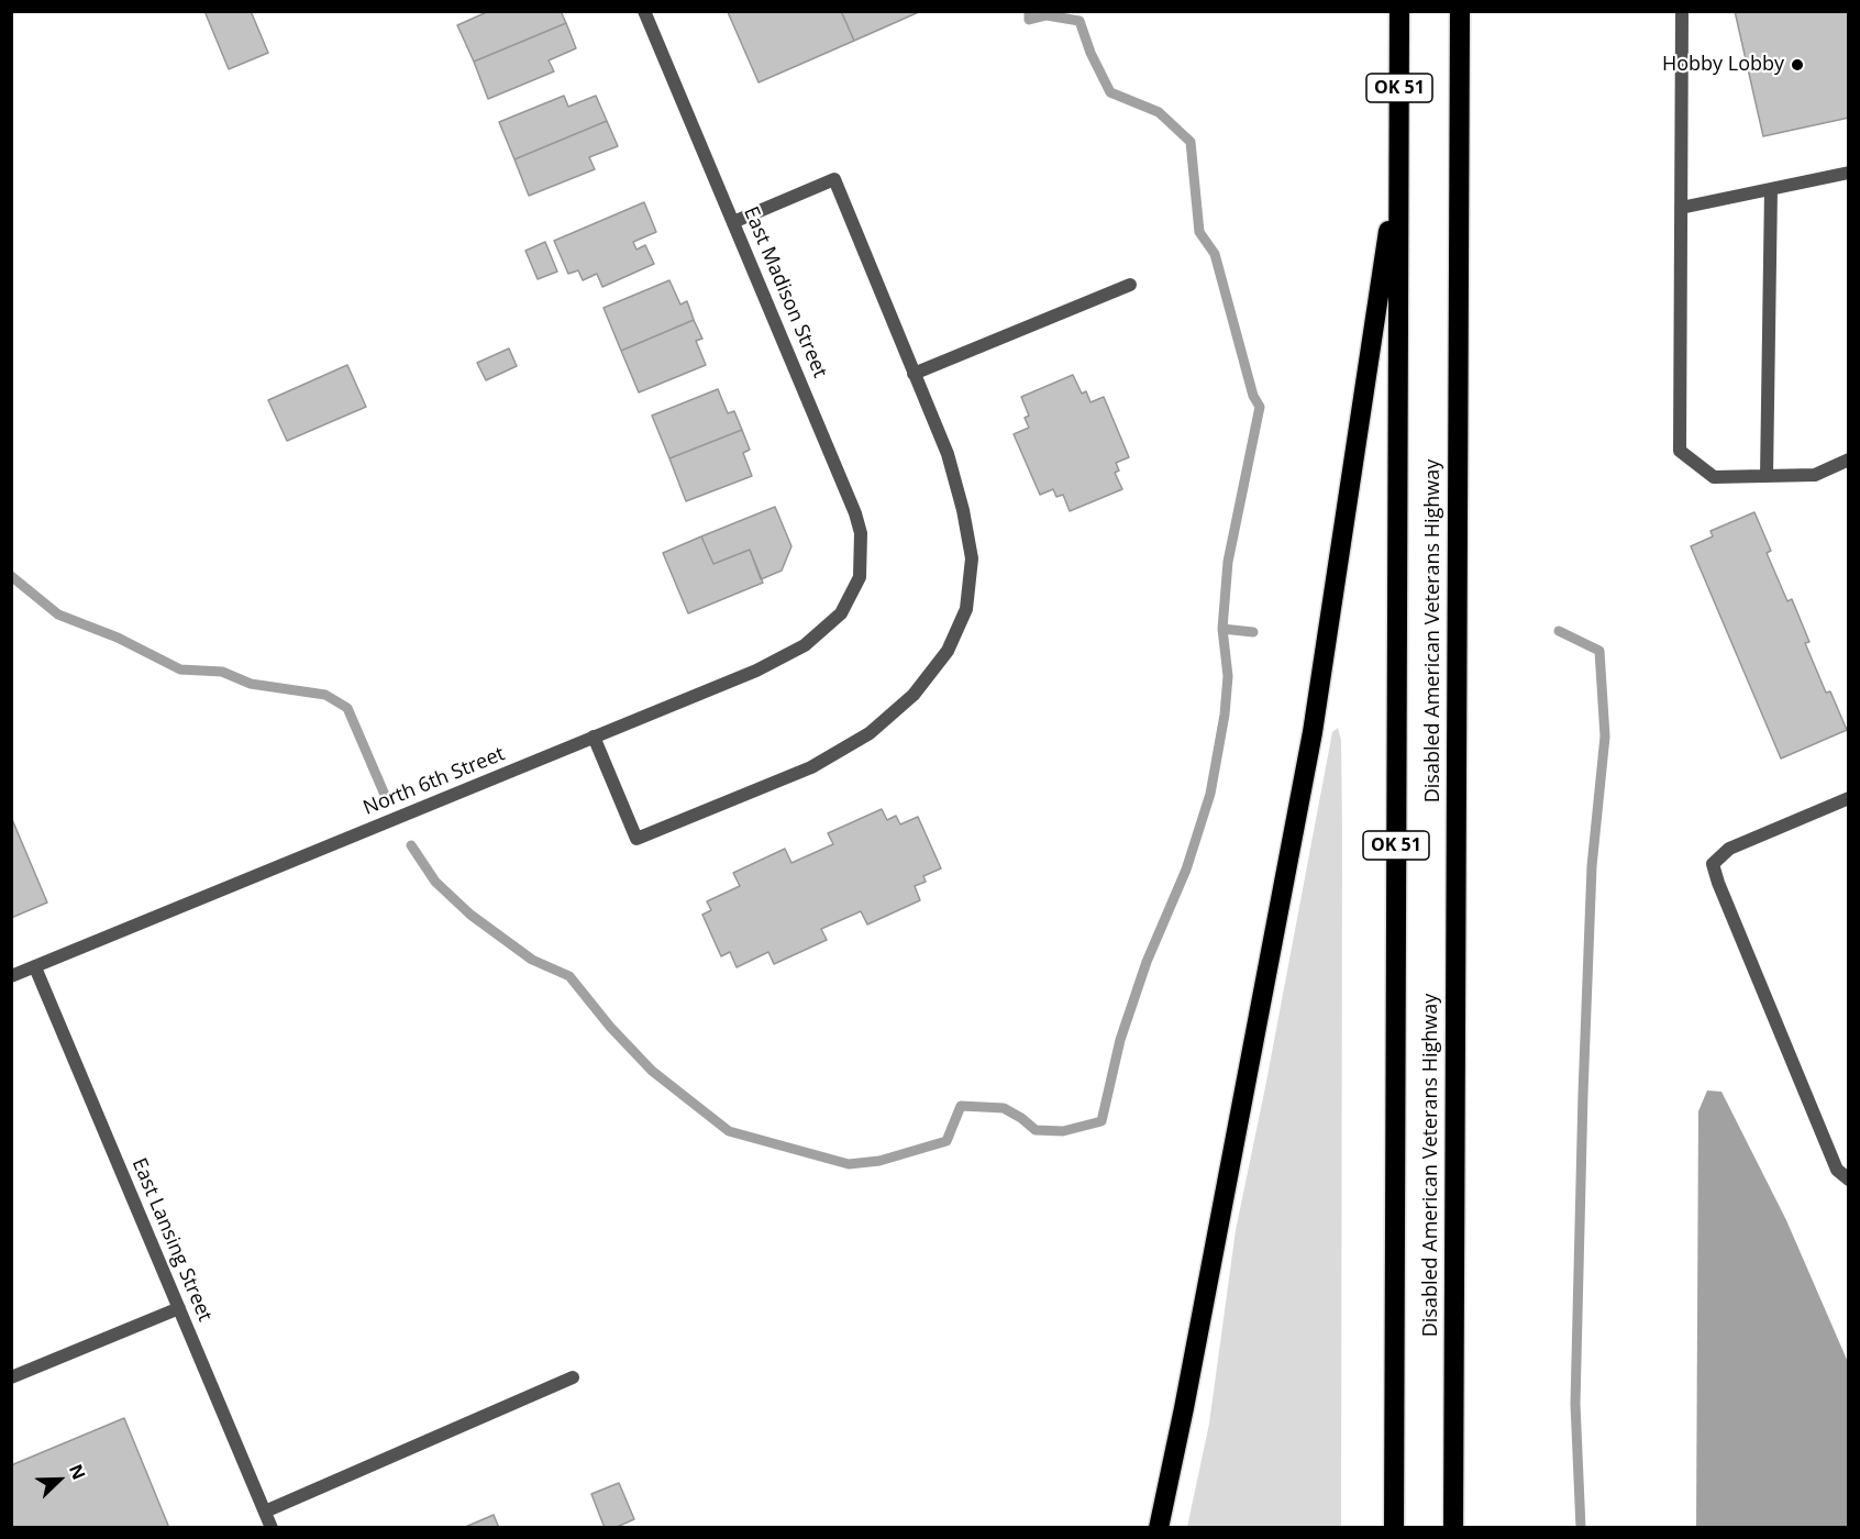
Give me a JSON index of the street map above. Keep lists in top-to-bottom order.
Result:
{
  "streets": {
    "highway": ["OK 51", "Disabled American Veterans Highway"],
    "street": ["East Madison Street", "North 6th Street", "East Lansing Street"]
  },
  "crossings": [
    ["East Madison Street", "North 6th Street"],
    ["North 6th Street", "East Lansing Street"]
  ],
  "places": ["Hobby Lobby"],
  "north": "top right"
}
